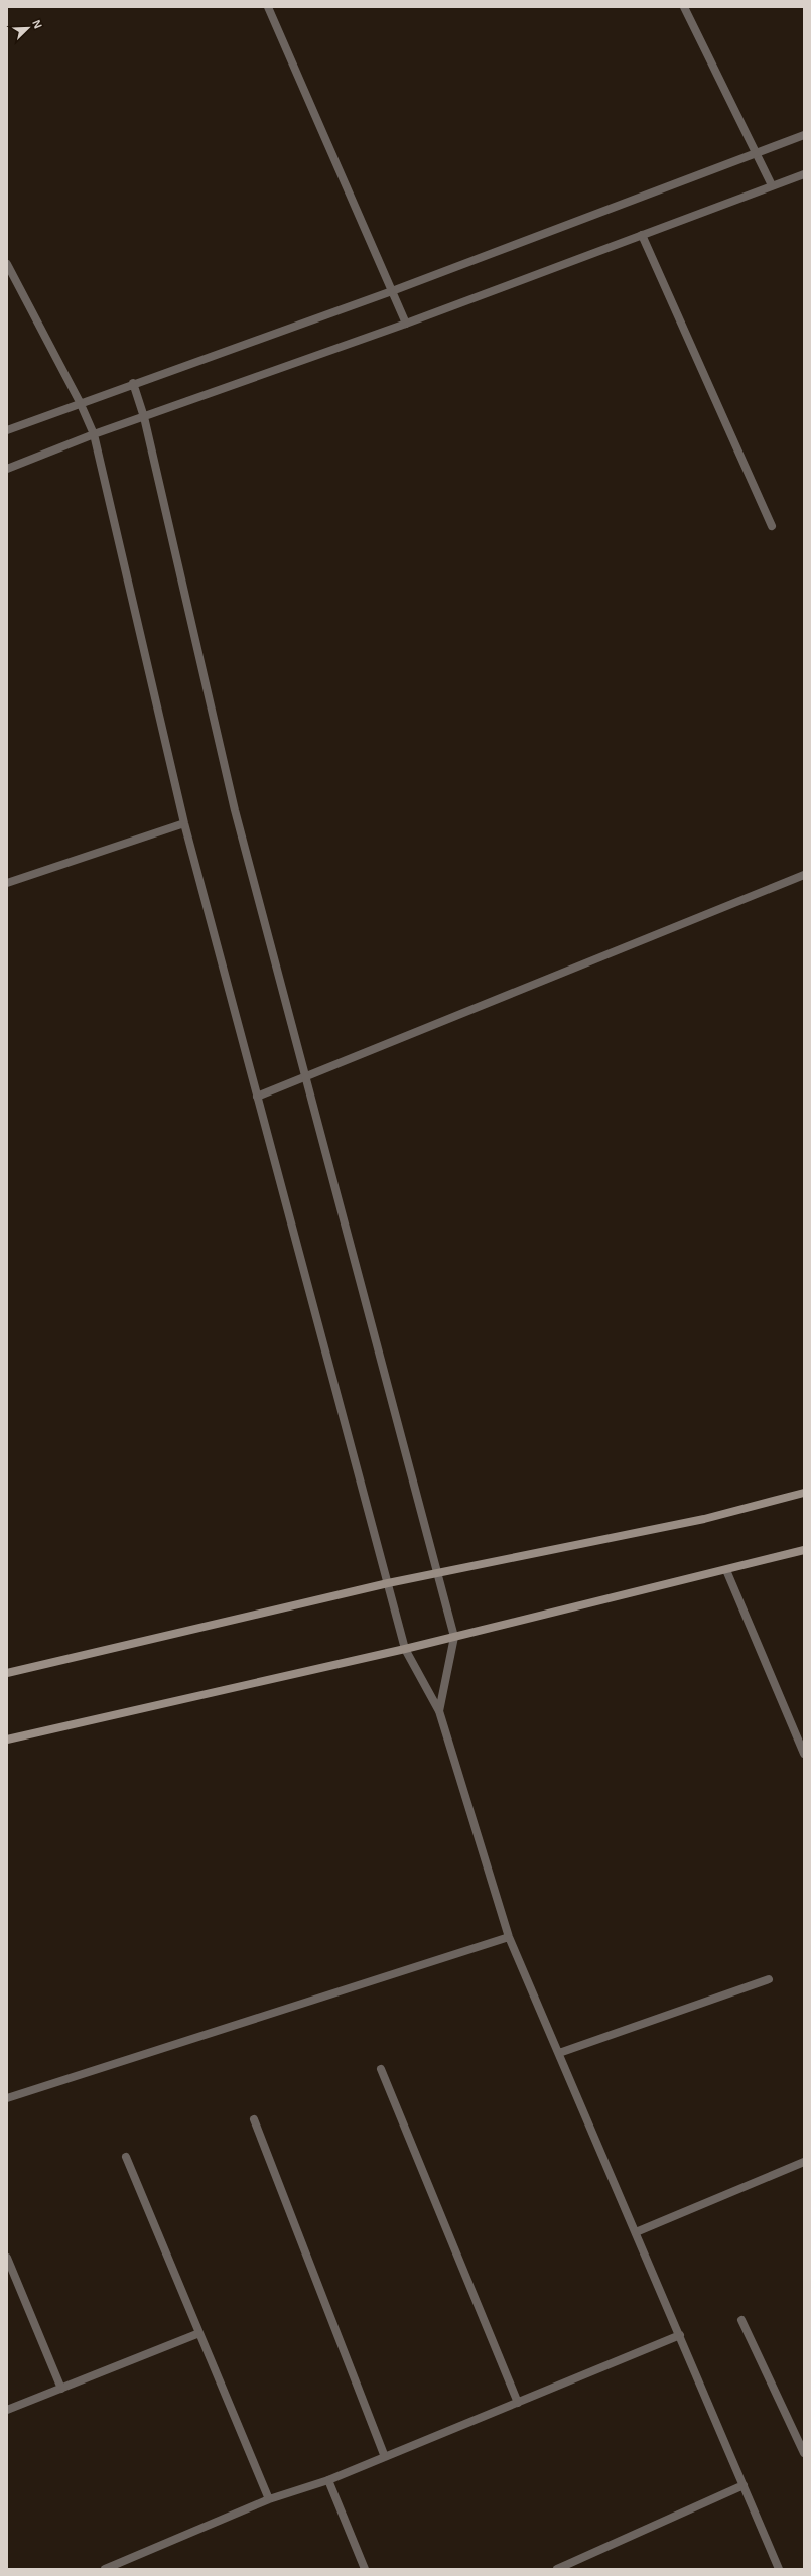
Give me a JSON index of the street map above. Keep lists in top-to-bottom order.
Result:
{
  "north": "top right"
}
